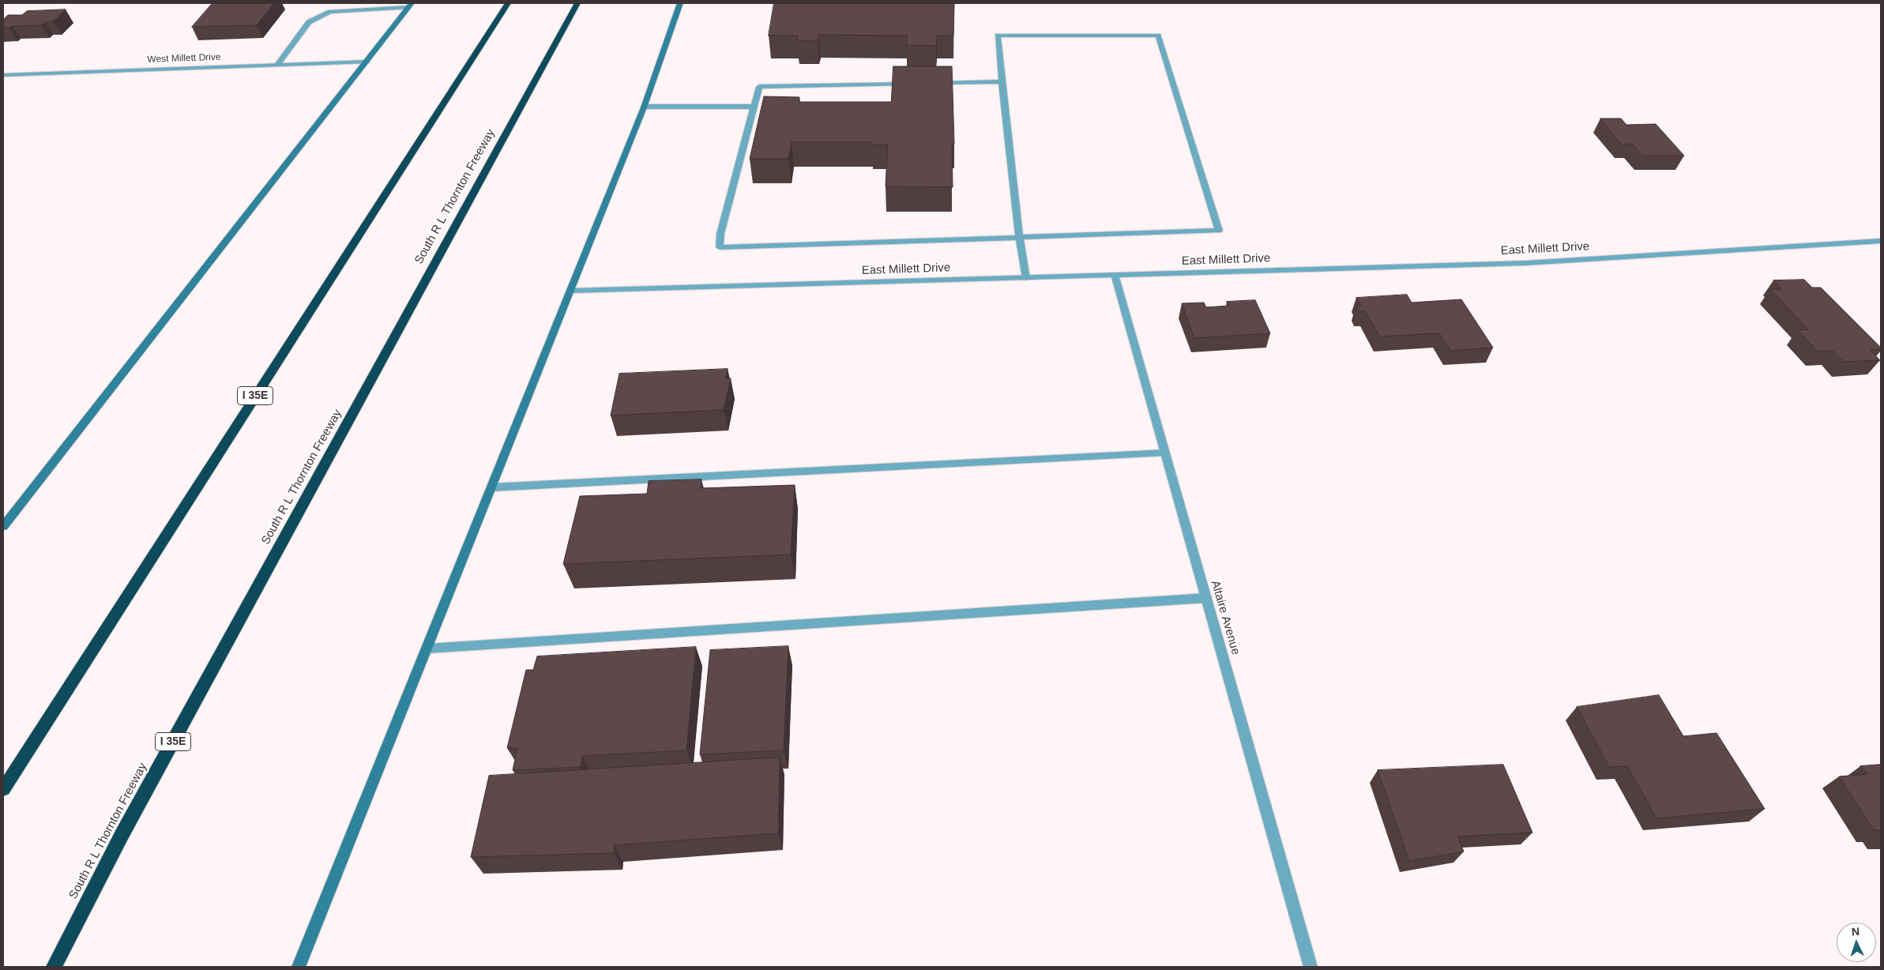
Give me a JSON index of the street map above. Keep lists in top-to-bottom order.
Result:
{
  "streets": {
    "highway": ["South R L Thornton Freeway", "I 35E"],
    "street": ["West Millett Drive", "East Millett Drive", "Altaire Avenue"]
  },
  "crossings": [
    ["East Millett Drive", "Altaire Avenue"]
  ],
  "north": "top"
}
